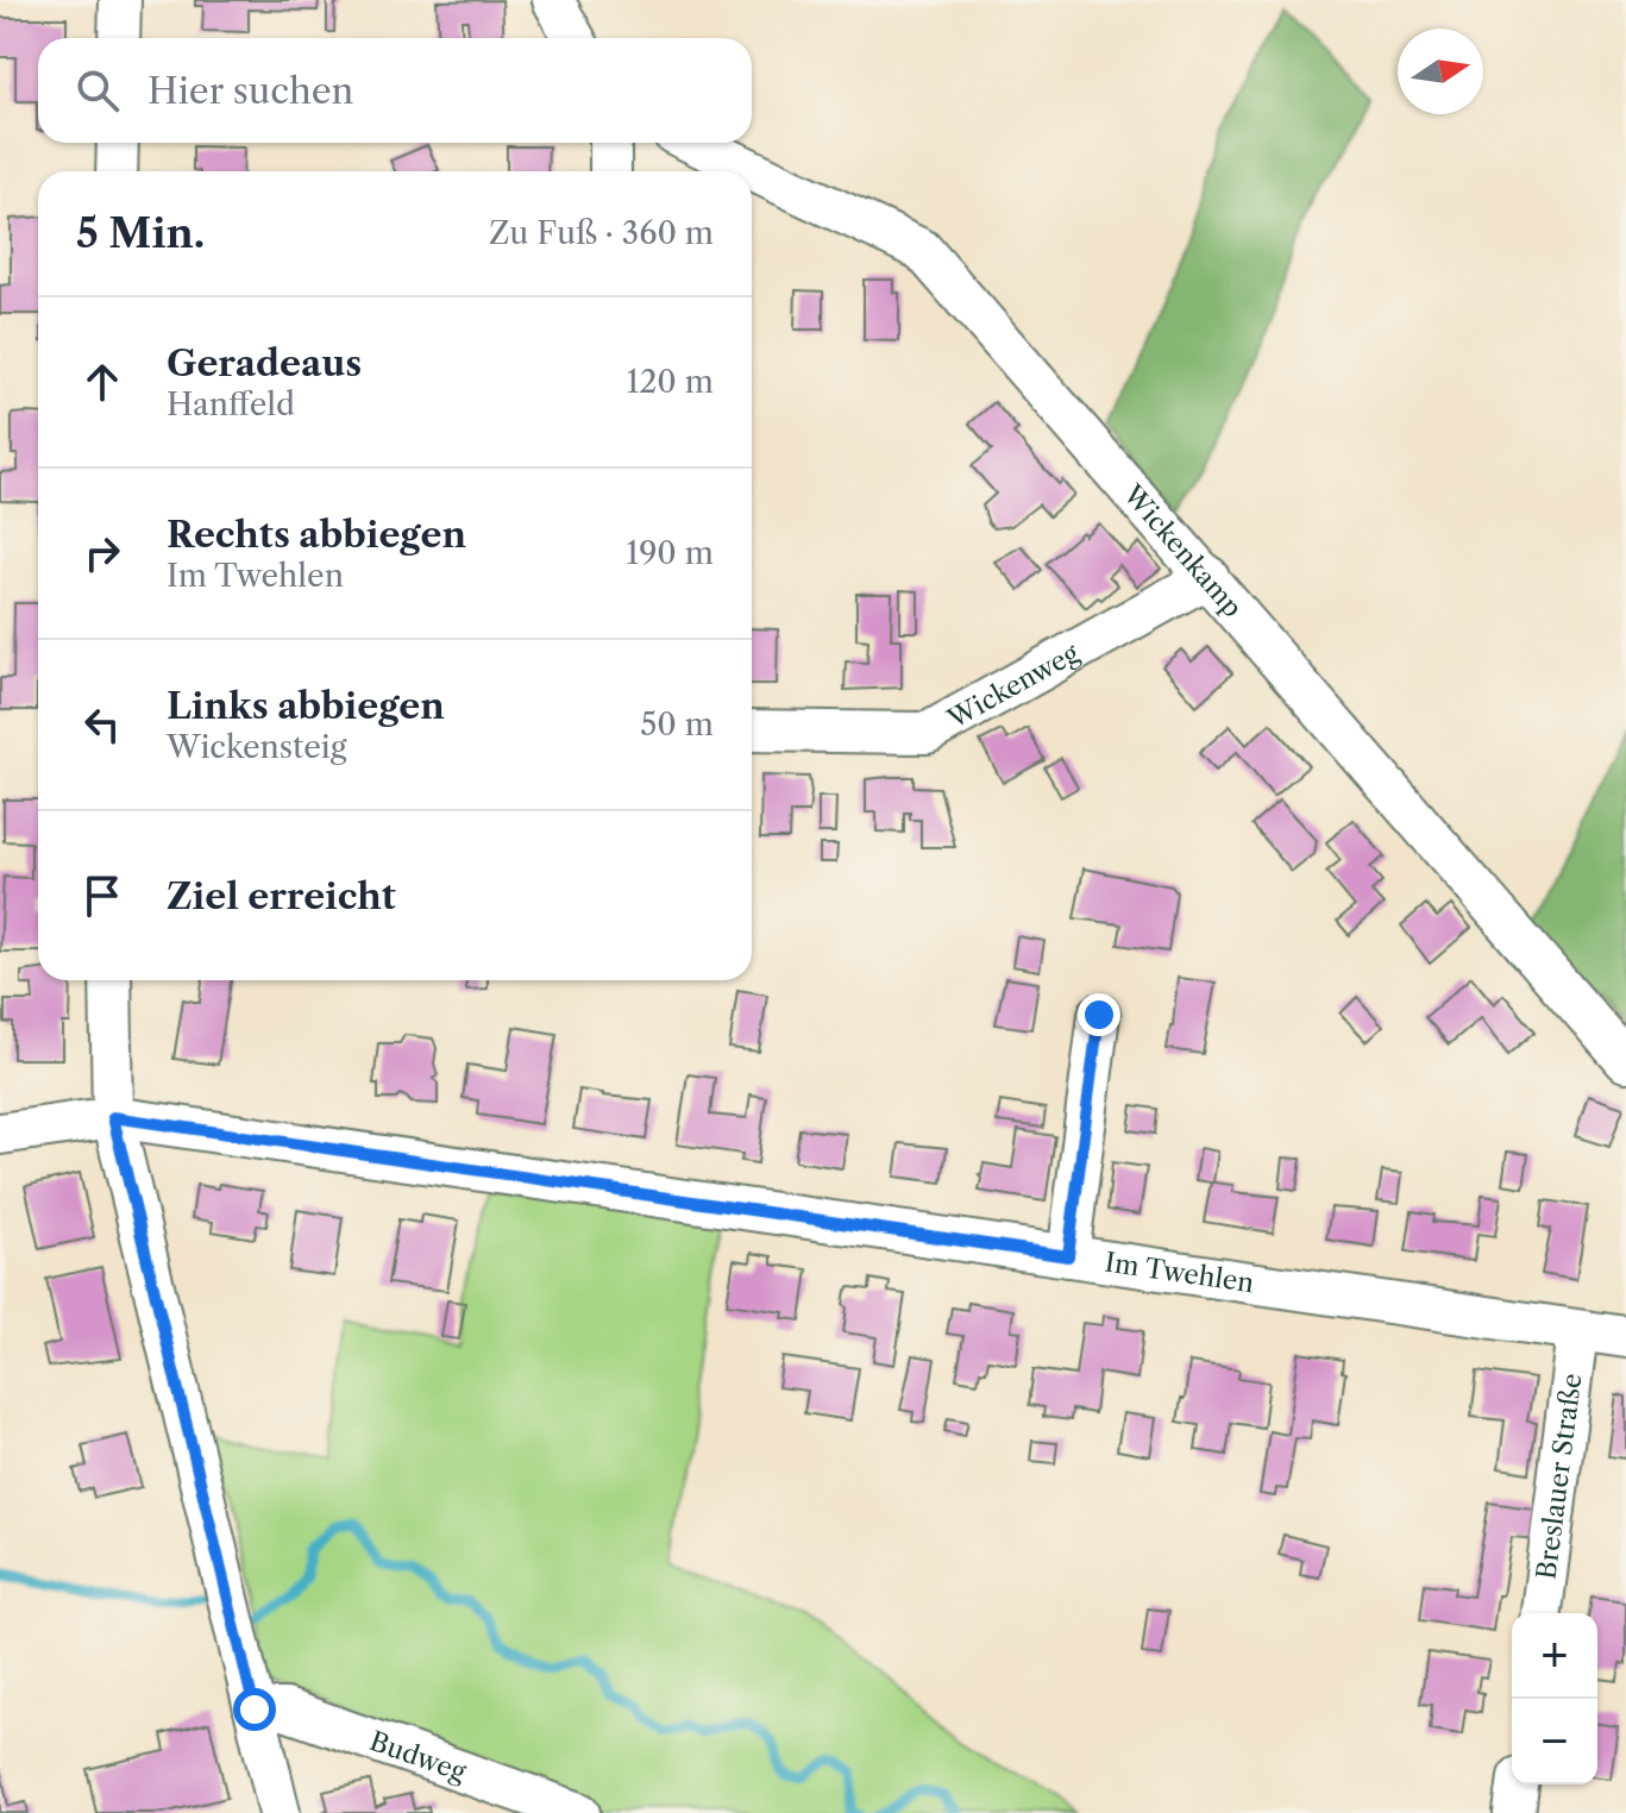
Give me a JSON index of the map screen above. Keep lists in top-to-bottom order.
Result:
{
  "streets": {
    "street": [
      "Wickenkamp",
      "Wickenweg",
      "Im Twehlen",
      "Breslauer Straße",
      "Budweg"
    ]
  },
  "crossings": [
    ["Wickenkamp", "Wickenweg"],
    ["Im Twehlen", "Breslauer Straße"]
  ],
  "north": "right",
  "page": {
    "search": "Hier suchen",
    "heading": ["5 Min.", "Zu Fuß · 360 m"],
    "list": [
      ["Geradeaus", "Hanffeld", "120 m"],
      ["Rechts abbiegen", "Im Twehlen", "190 m"],
      ["Links abbiegen", "Wickensteig", "50 m"],
      "Ziel erreicht"
    ],
    "map_buttons": ["+", "−"]
  }
}
